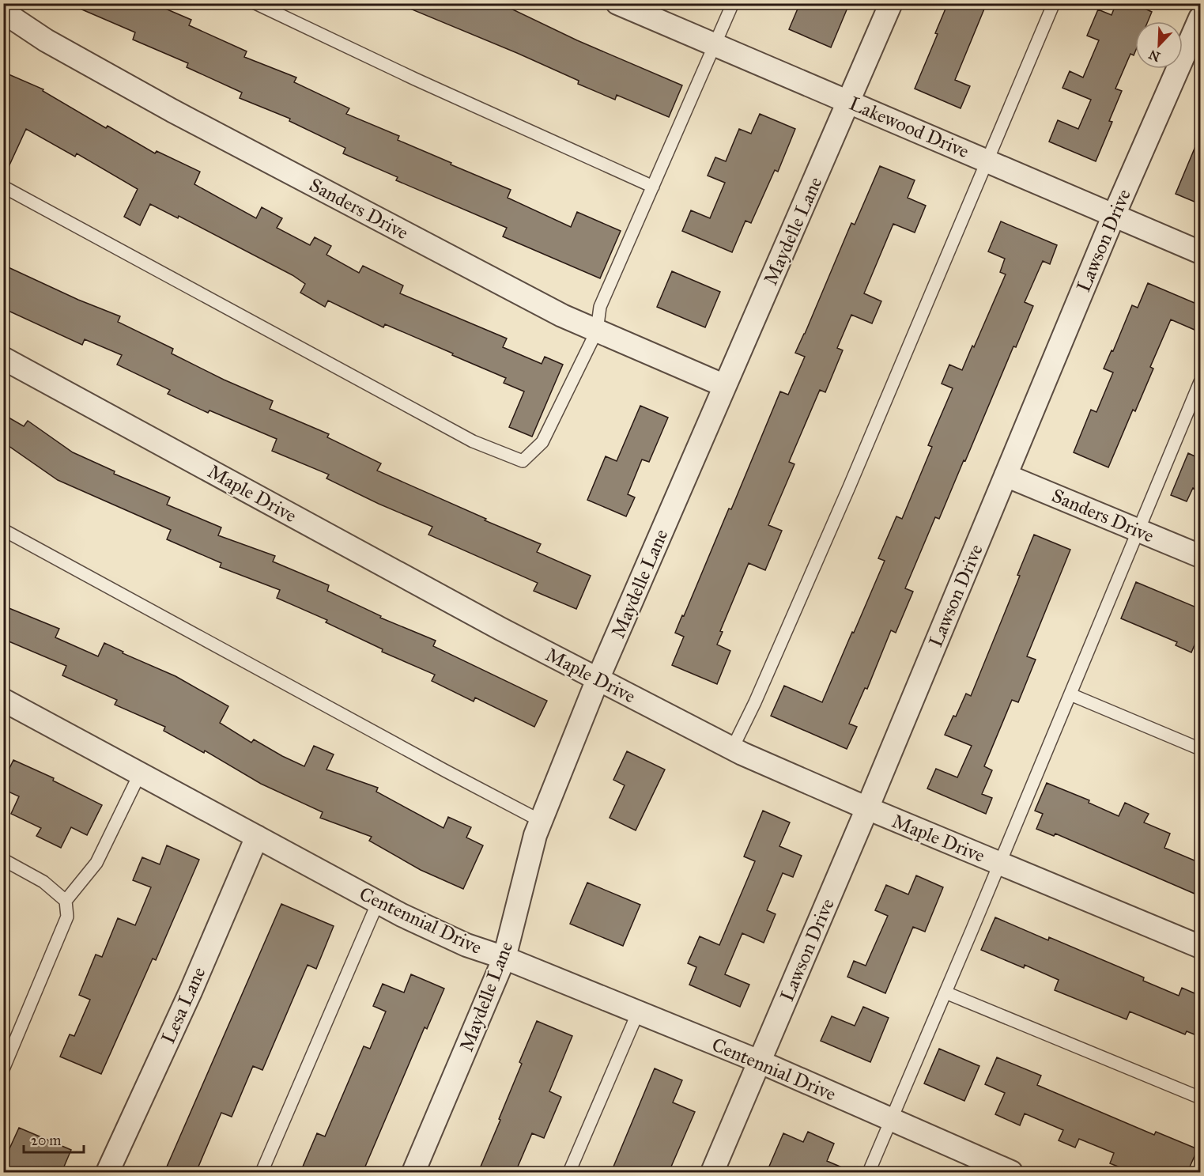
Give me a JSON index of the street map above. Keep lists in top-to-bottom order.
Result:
{
  "streets": {
    "street": [
      "Lakewood Drive",
      "Sanders Drive",
      "Maydelle Lane",
      "Lawson Drive",
      "Maple Drive",
      "Centennial Drive",
      "Lesa Lane"
    ]
  },
  "crossings": [
    ["Lakewood Drive", "Maydelle Lane"],
    ["Lakewood Drive", "Lawson Drive"],
    ["Sanders Drive", "Maydelle Lane"],
    ["Sanders Drive", "Lawson Drive"],
    ["Maydelle Lane", "Maple Drive"],
    ["Maydelle Lane", "Centennial Drive"],
    ["Lawson Drive", "Maple Drive"],
    ["Lawson Drive", "Centennial Drive"],
    ["Centennial Drive", "Lesa Lane"]
  ],
  "scale_bar": "20 m",
  "north": "bottom left"
}
